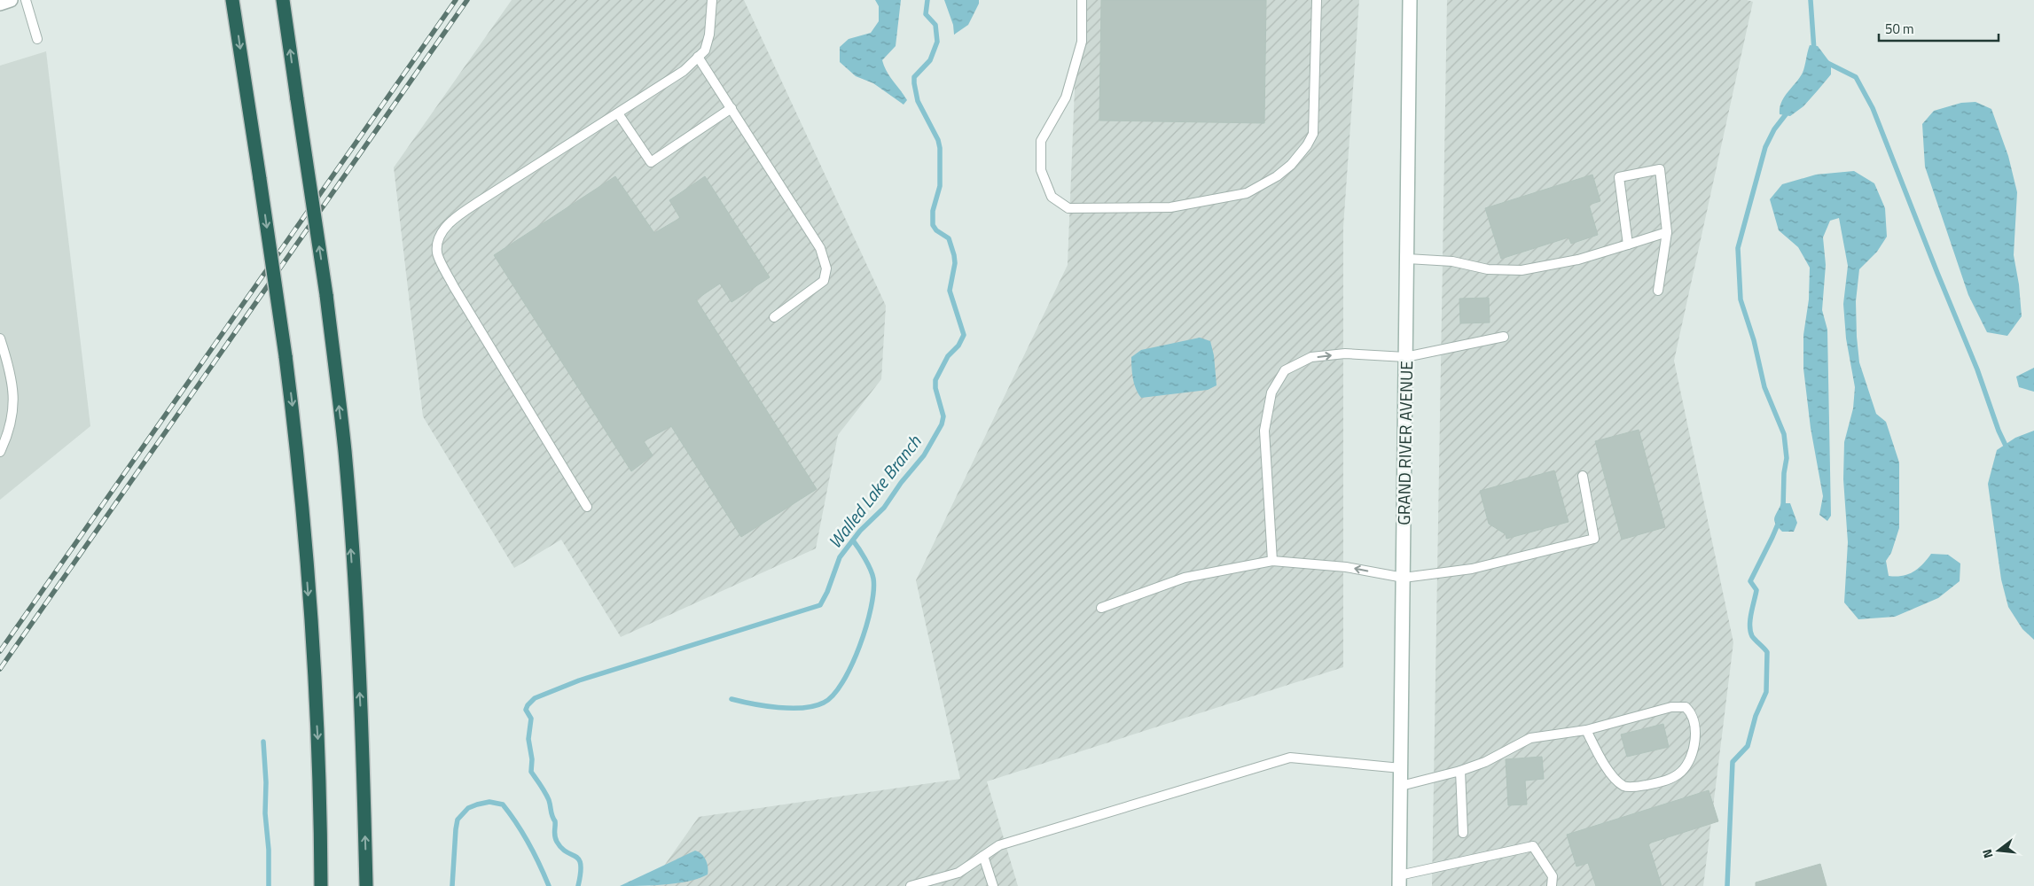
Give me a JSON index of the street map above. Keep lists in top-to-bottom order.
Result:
{
  "streets": {
    "main road": ["GRAND RIVER AVENUE"]
  },
  "water": ["Walled Lake Branch"],
  "scale_bar": "50 m",
  "north": "left"
}
